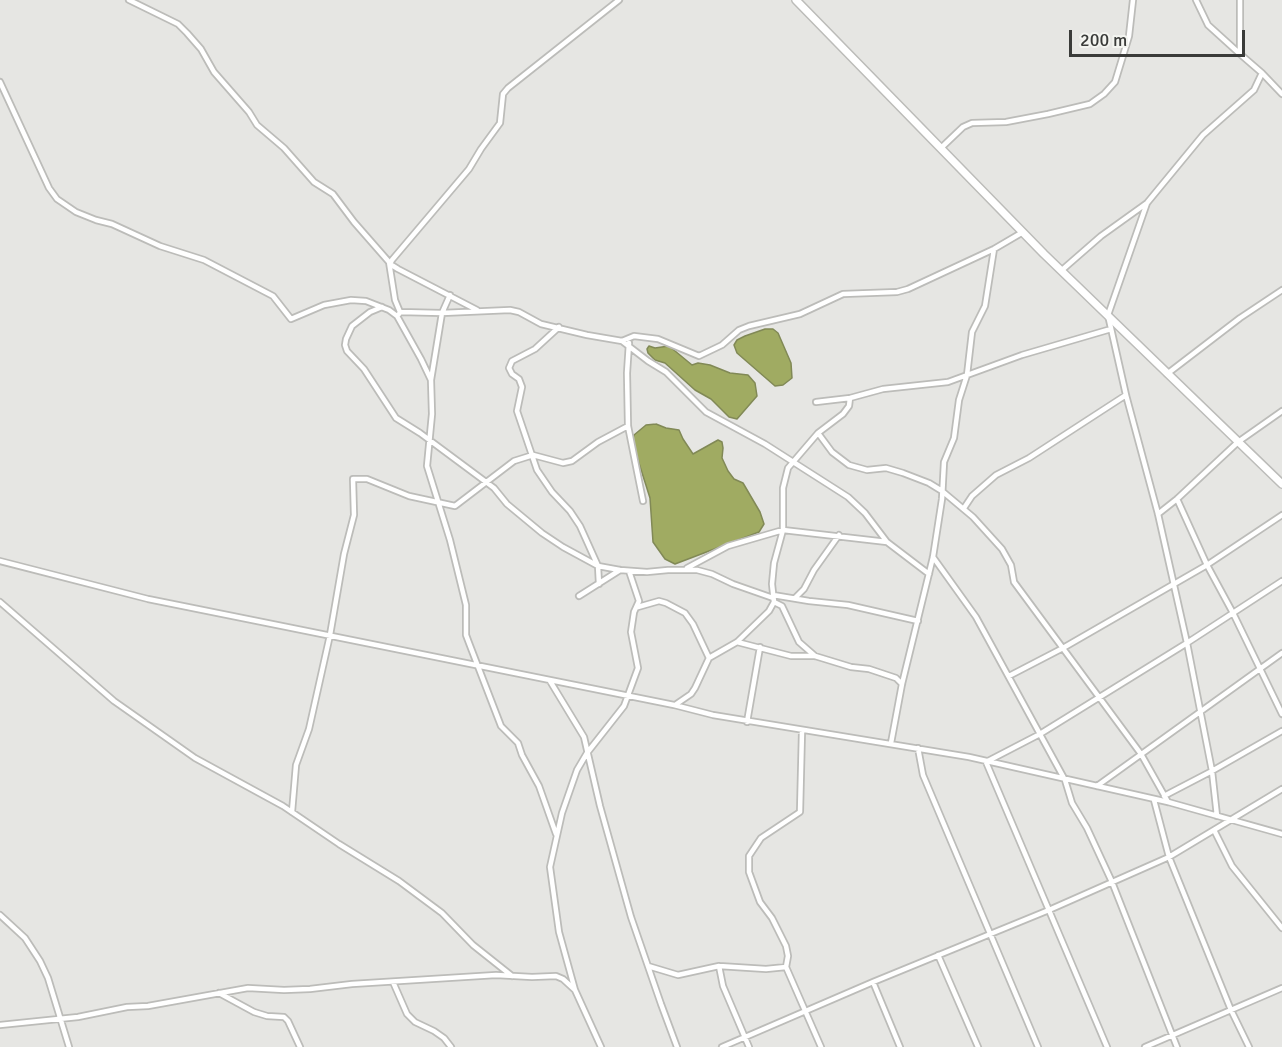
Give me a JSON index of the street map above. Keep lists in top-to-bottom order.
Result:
{
  "scale_bar": "200 m"
}
